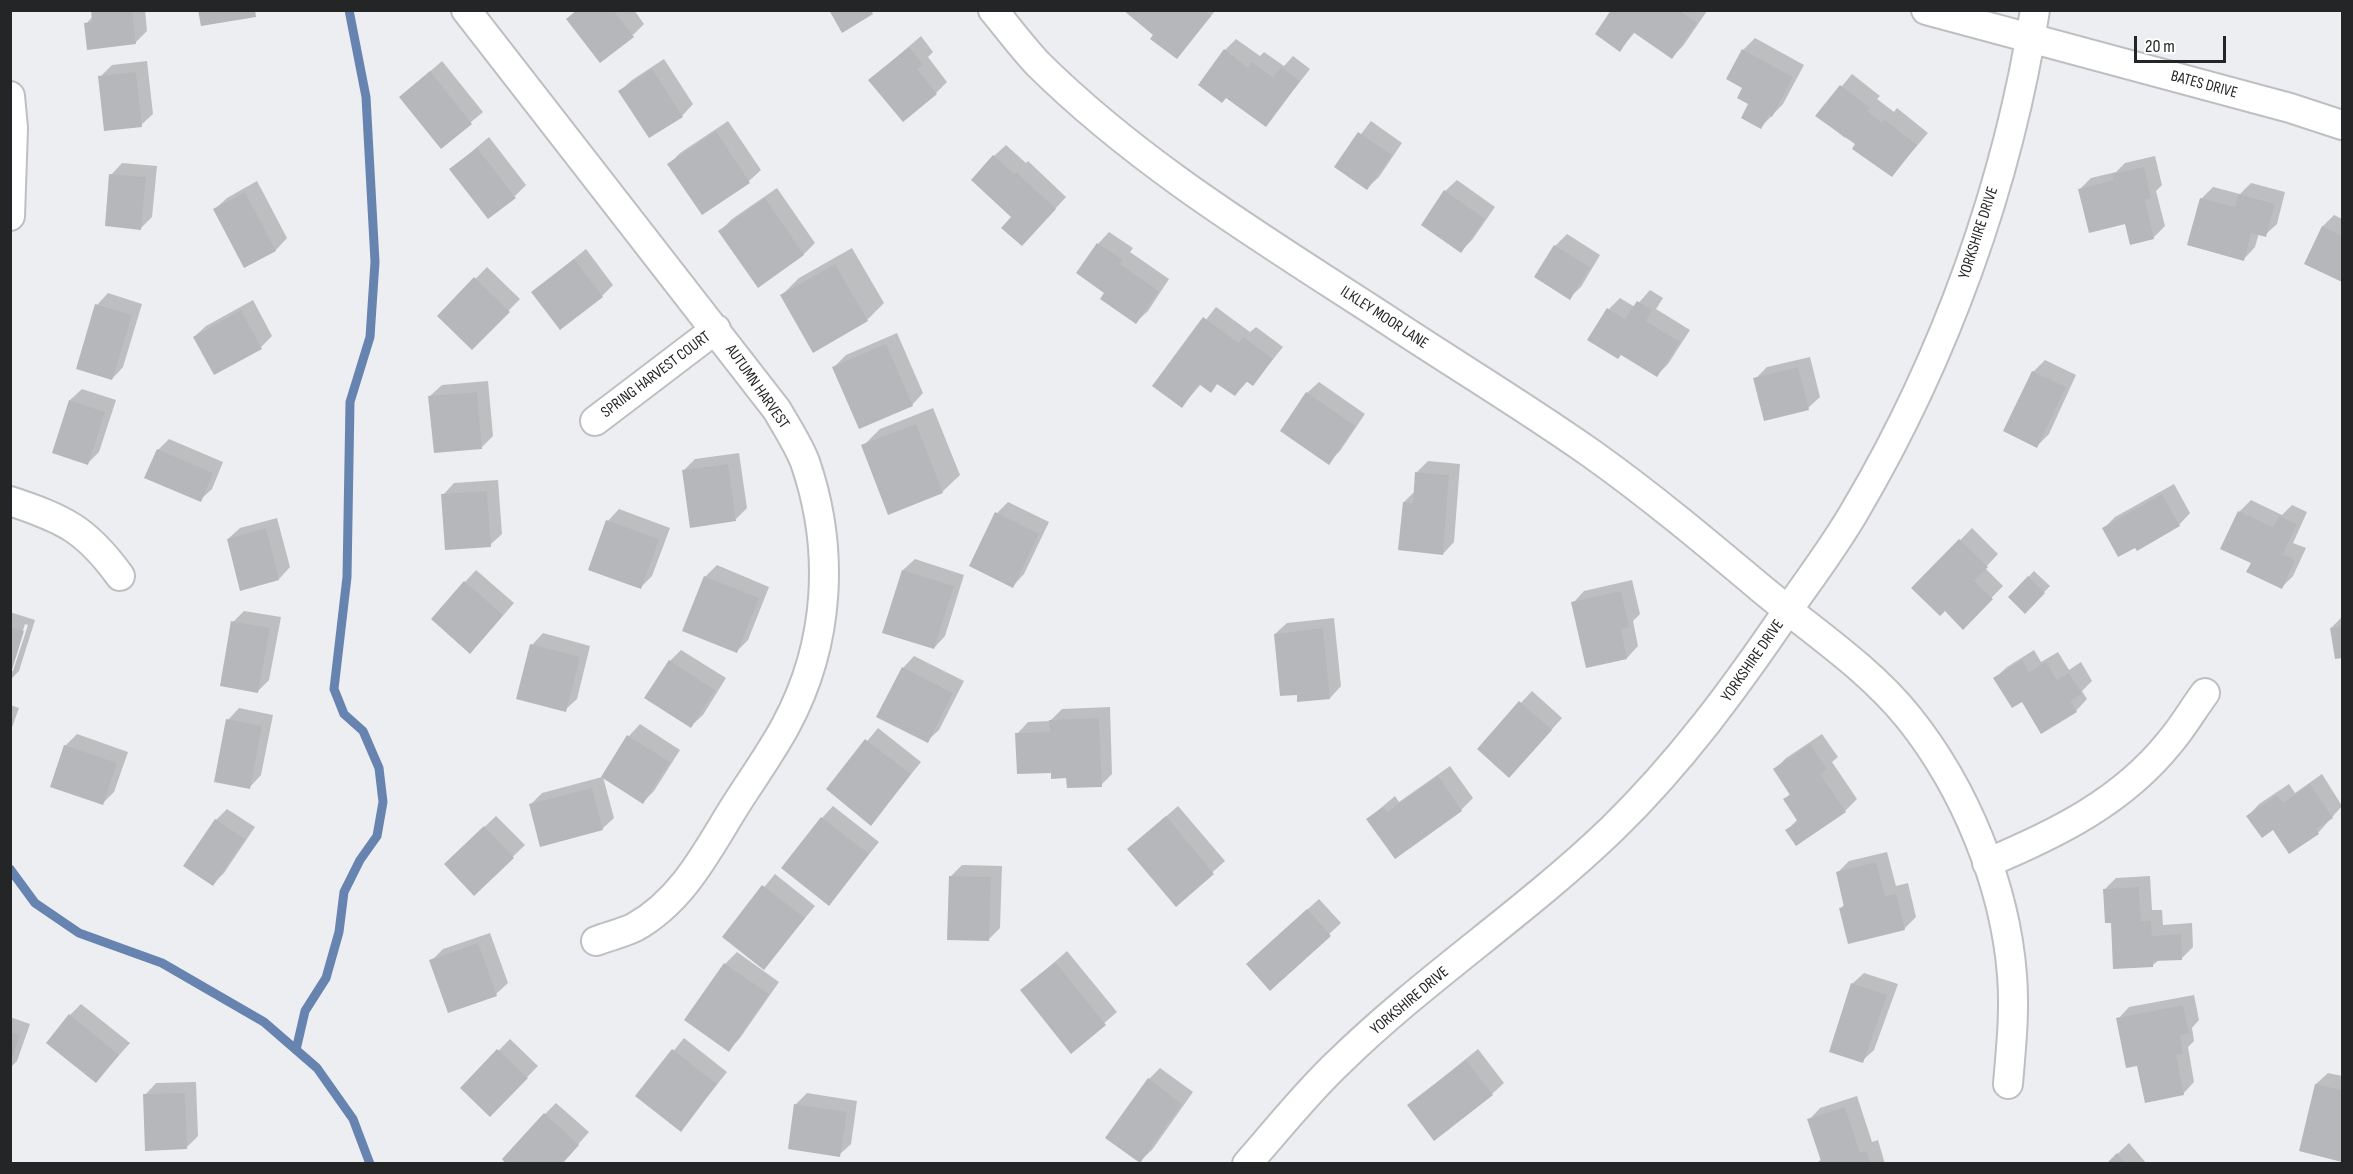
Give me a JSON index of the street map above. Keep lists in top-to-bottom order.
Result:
{
  "streets": {
    "street": [
      "BATES DRIVE",
      "YORKSHIRE DRIVE",
      "ILKLEY MOOR LANE",
      "SPRING HARVEST COURT",
      "AUTUMN HARVEST"
    ]
  },
  "crossings": [
    ["BATES DRIVE", "YORKSHIRE DRIVE"],
    ["YORKSHIRE DRIVE", "ILKLEY MOOR LANE"],
    ["SPRING HARVEST COURT", "AUTUMN HARVEST"]
  ],
  "scale_bar": "20 m"
}
